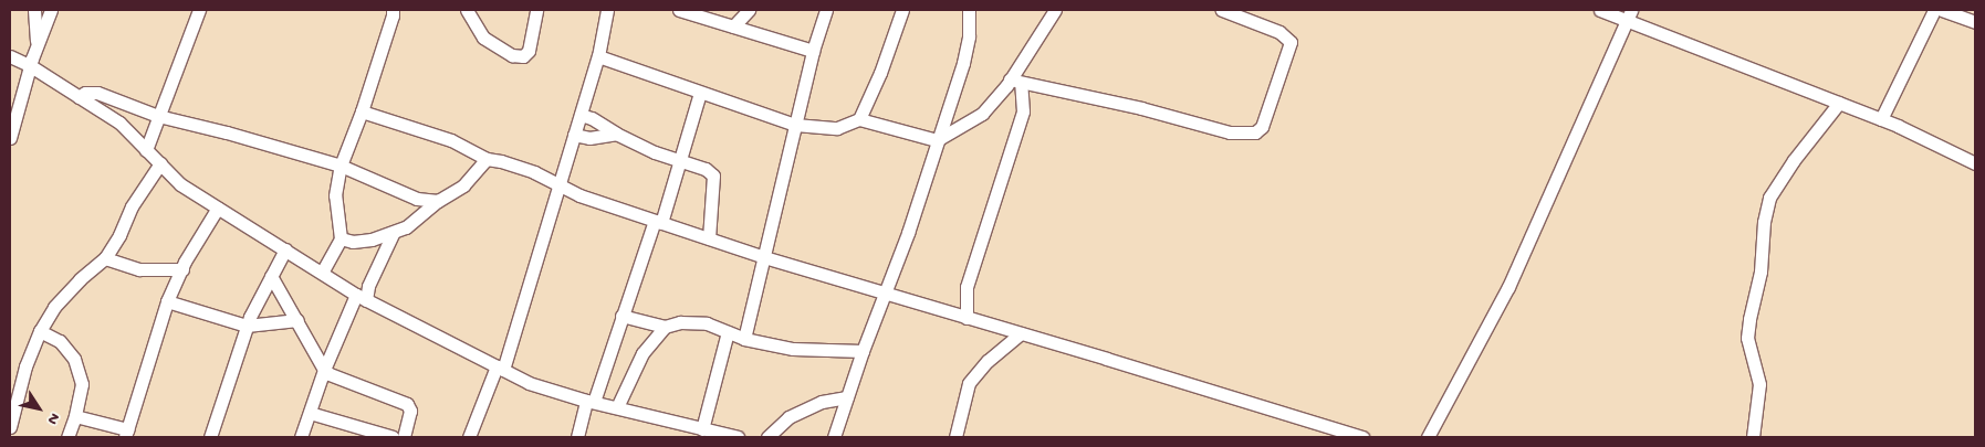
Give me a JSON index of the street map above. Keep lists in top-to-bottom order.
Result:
{
  "north": "bottom right"
}
